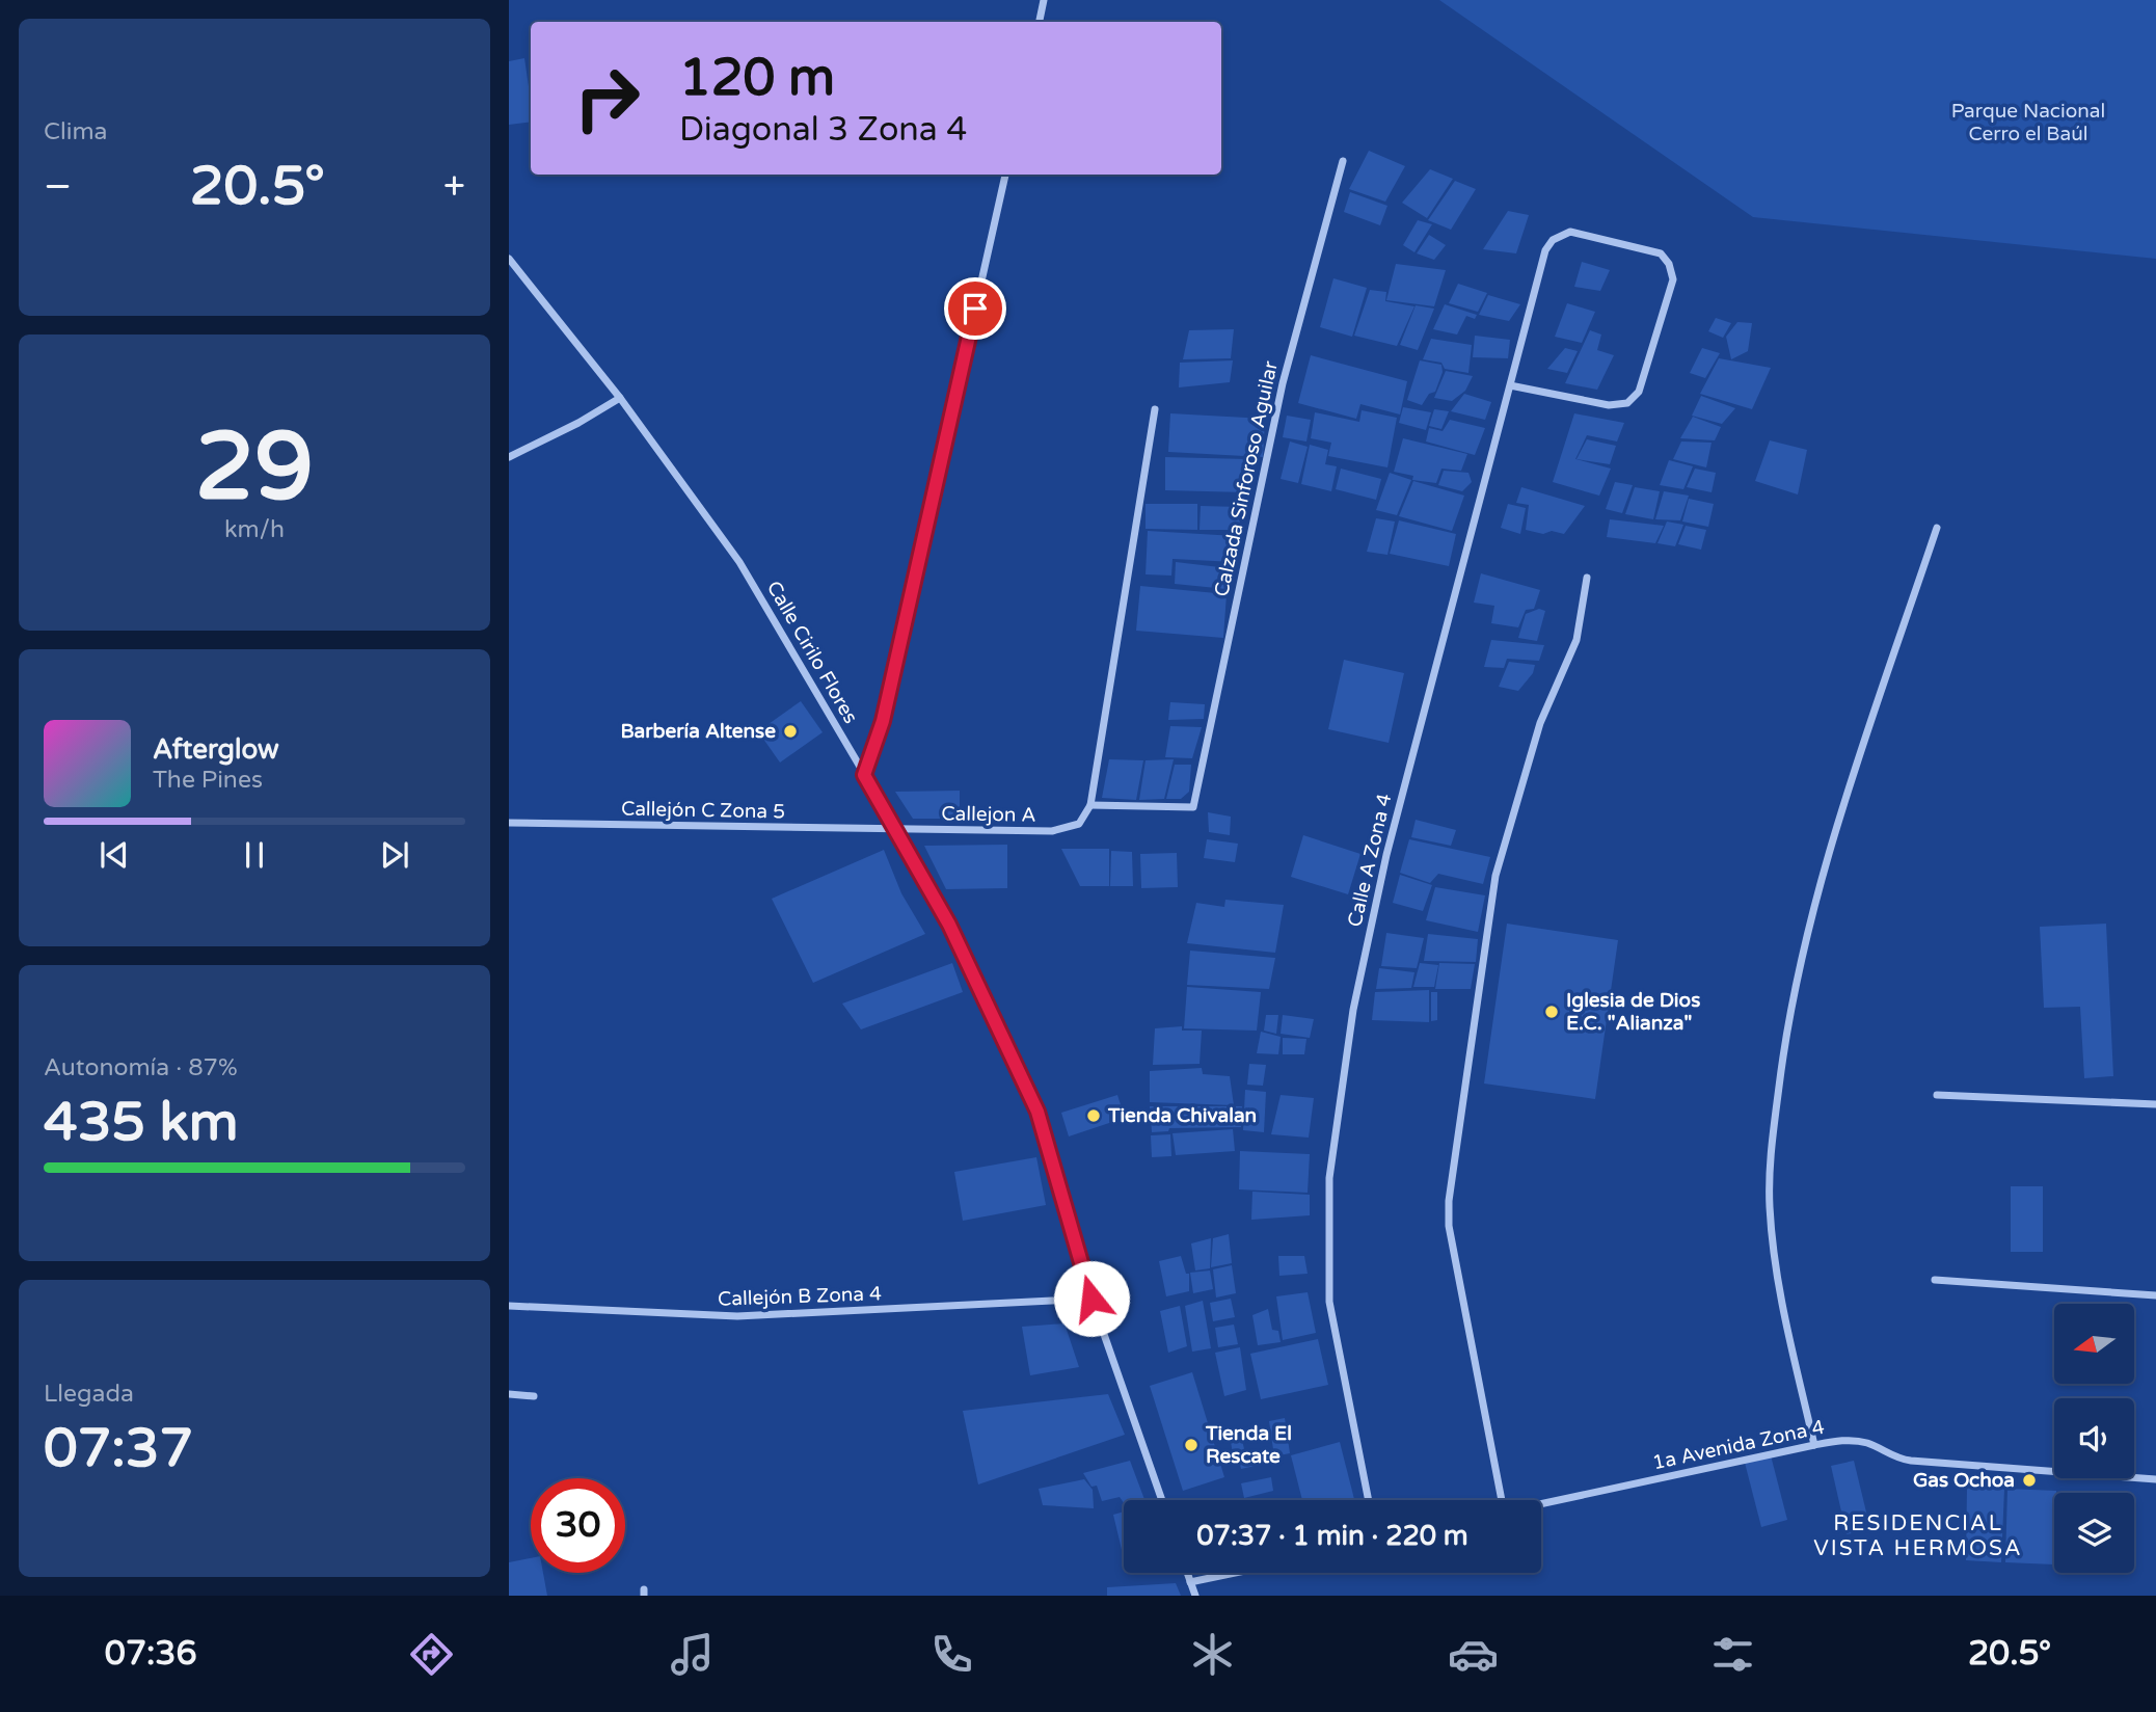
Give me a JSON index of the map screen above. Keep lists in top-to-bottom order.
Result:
{
  "streets": {
    "street": [
      "Calzada Sinforoso Aguilar",
      "Calle Cirilo Flores",
      "Callejón C Zona 5",
      "Callejon A",
      "Calle A Zona 4",
      "Callejón B Zona 4",
      "1a Avenida Zona 4"
    ]
  },
  "crossings": [
    ["Calzada Sinforoso Aguilar", "Callejon A"],
    ["Calle Cirilo Flores", "Callejón C Zona 5"],
    ["Calle Cirilo Flores", "Callejon A"],
    ["Calle Cirilo Flores", "Callejón B Zona 4"],
    ["Callejón C Zona 5", "Callejon A"]
  ],
  "districts": ["RESIDENCIAL VISTA HERMOSA"],
  "parks": ["Parque Nacional Cerro el Baúl"],
  "places": [
    "Barbería Altense",
    "Iglesia de Dios E.C. \"Alianza\"",
    "Tienda Chivalan",
    "Tienda El Rescate",
    "Gas Ochoa"
  ],
  "north": "left",
  "page": {
    "tile": [
      "Clima",
      ["29", "km/h"],
      ["Autonomía · 87%", "435 km"],
      ["Llegada", "07:37"]
    ],
    "turn": ["120 m", "Diagonal 3 Zona 4"],
    "heat": ["−", "20.5°", "+"],
    "song": ["Afterglow", "The Pines"],
    "limit": "30",
    "trip": "07:37 · 1 min · 220 m",
    "tabs": ["07:36", "20.5°"]
  }
}
